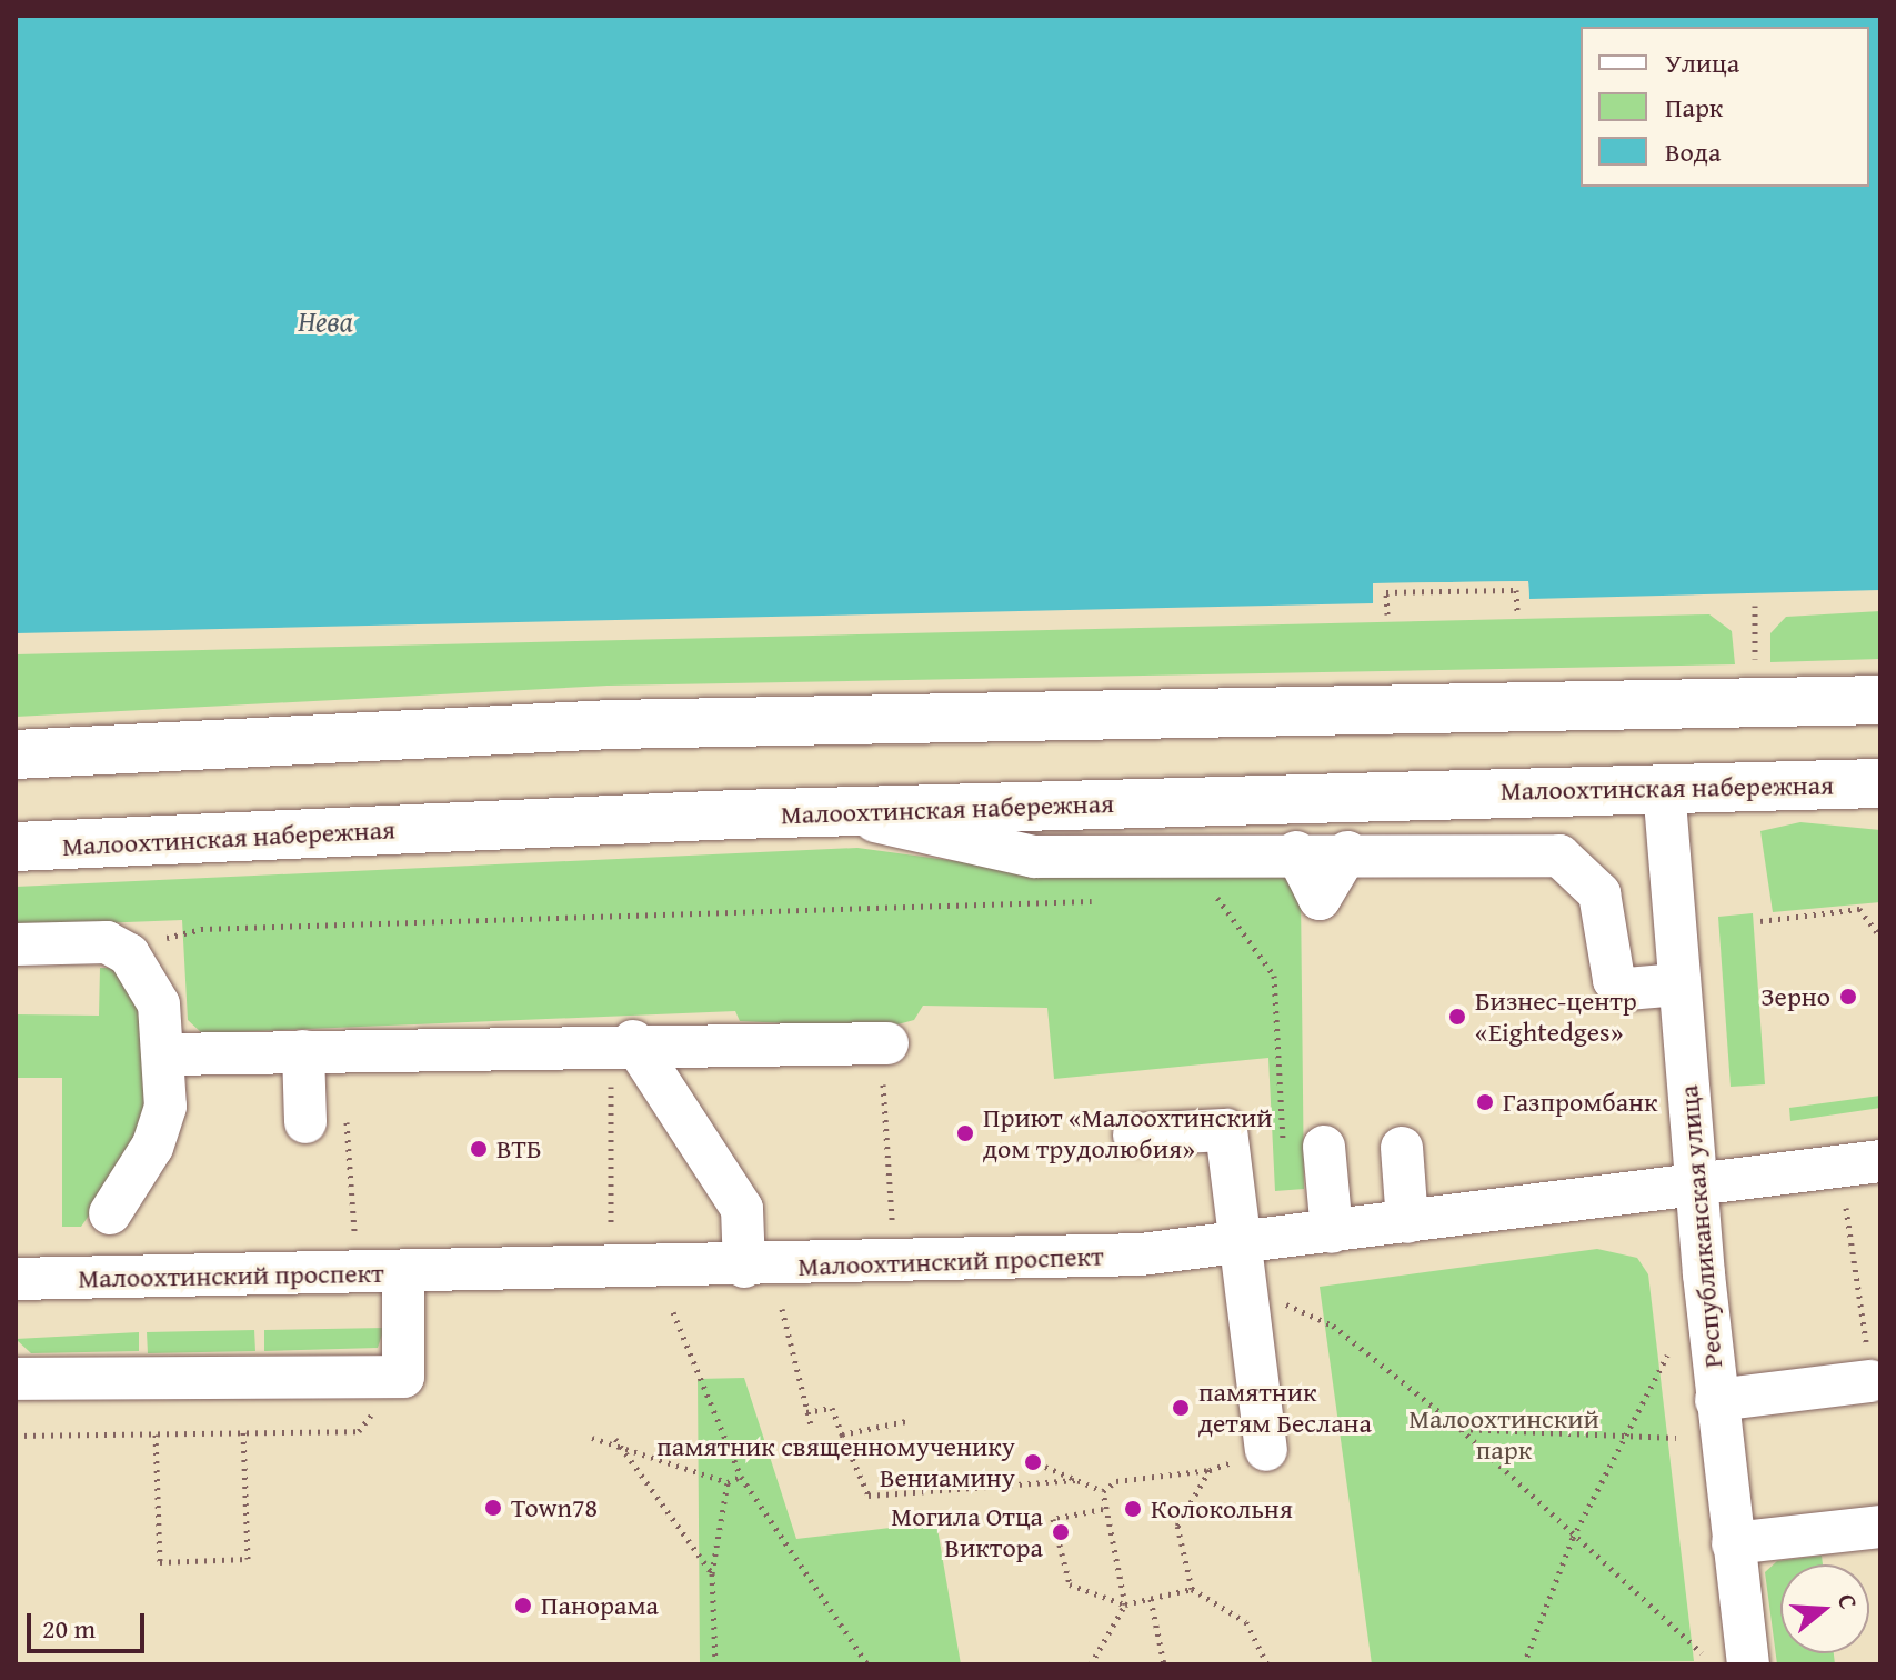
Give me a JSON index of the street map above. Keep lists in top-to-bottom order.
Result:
{
  "streets": {
    "main road": ["Малоохтинская набережная"],
    "street": ["Республиканская улица", "Малоохтинский проспект"]
  },
  "crossings": [
    ["Малоохтинская набережная", "Республиканская улица"],
    ["Республиканская улица", "Малоохтинский проспект"]
  ],
  "water": ["Нева"],
  "parks": ["Малоохтинский парк"],
  "places": [
    "Зерно",
    "Бизнес-центр «Eightedges»",
    "Газпромбанк",
    "Приют «Малоохтинский дом трудолюбия»",
    "ВТБ",
    "памятник детям Беслана",
    "памятник священномученику Вениамину",
    "Town78",
    "Колокольня",
    "Могила Отца Виктора",
    "Панорама"
  ],
  "legend": ["Улица", "Парк", "Вода"],
  "scale_bar": "20 m",
  "north": "right"
}
